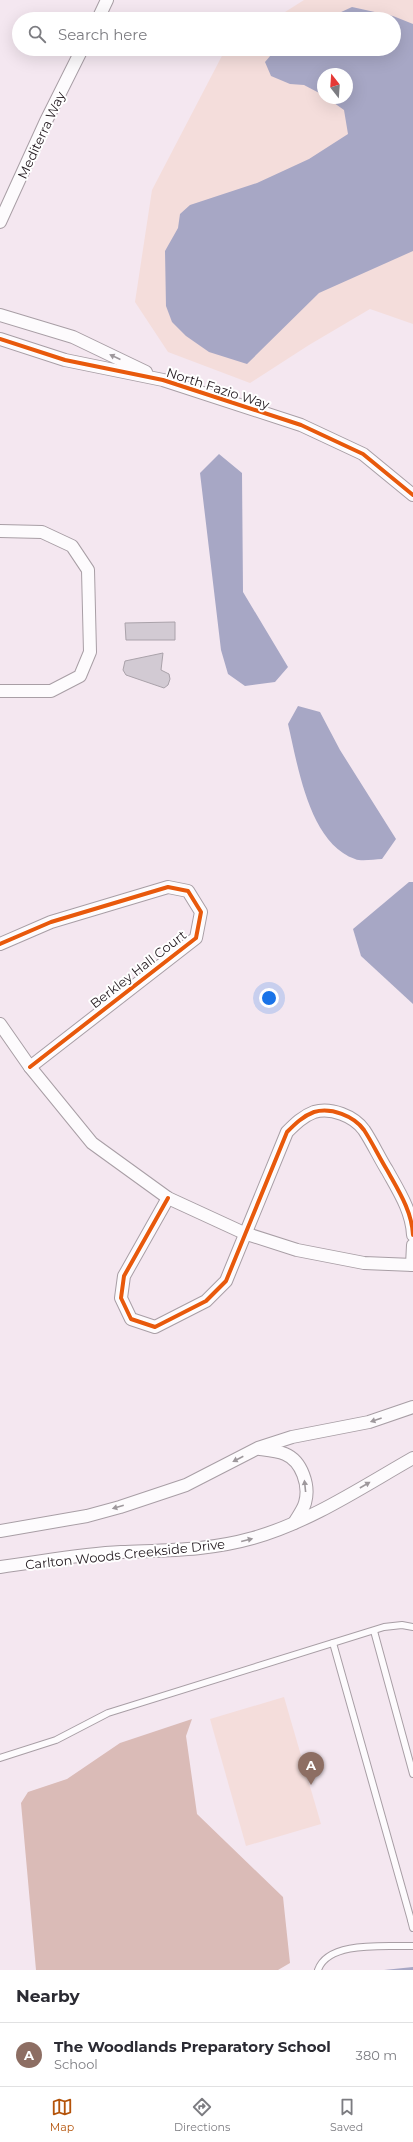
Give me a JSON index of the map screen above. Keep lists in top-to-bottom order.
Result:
{
  "streets": {
    "street": [
      "Mediterra Way",
      "North Fazio Way",
      "Berkley Hall Court",
      "Carlton Woods Creekside Drive"
    ]
  },
  "north": "top",
  "page": {
    "search": "Search here",
    "pins": "A",
    "heading": "Nearby",
    "list": [
      {
        "mark": "A",
        "name": "The Woodlands Preparatory School",
        "note": "School",
        "value": "380 m"
      }
    ],
    "nav": ["Map", "Directions", "Saved"]
  }
}
